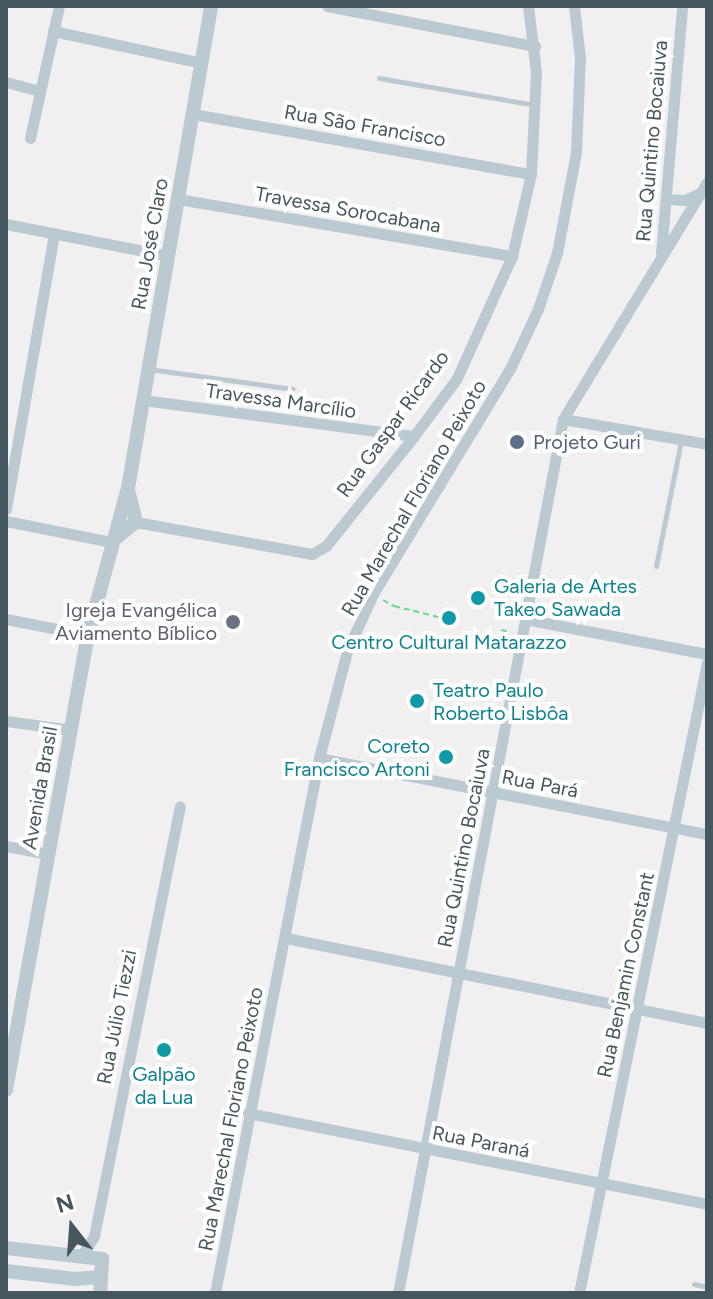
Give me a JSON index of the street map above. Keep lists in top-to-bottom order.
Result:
{
  "streets": {
    "street": [
      "Rua São Francisco",
      "Rua Quintino Bocaiuva",
      "Travessa Sorocabana",
      "Rua José Claro",
      "Travessa Marcílio",
      "Rua Gaspar Ricardo",
      "Rua Marechal Floriano Peixoto",
      "Rua Pará",
      "Avenida Brasil",
      "Rua Benjamin Constant",
      "Rua Júlio Tiezzi",
      "Rua Paraná"
    ]
  },
  "crossings": [
    ["Rua São Francisco", "Rua José Claro"],
    ["Rua São Francisco", "Rua Gaspar Ricardo"],
    ["Rua Quintino Bocaiuva", "Rua Pará"],
    ["Rua Quintino Bocaiuva", "Rua Paraná"],
    ["Travessa Sorocabana", "Rua José Claro"],
    ["Travessa Sorocabana", "Rua Gaspar Ricardo"],
    ["Rua José Claro", "Travessa Marcílio"],
    ["Rua José Claro", "Rua Gaspar Ricardo"],
    ["Rua José Claro", "Avenida Brasil"],
    ["Travessa Marcílio", "Rua Gaspar Ricardo"],
    ["Rua Marechal Floriano Peixoto", "Rua Pará"],
    ["Rua Marechal Floriano Peixoto", "Rua Paraná"],
    ["Rua Pará", "Rua Benjamin Constant"],
    ["Rua Benjamin Constant", "Rua Paraná"]
  ],
  "places": [
    "Projeto Guri",
    "Galeria de Artes Takeo Sawada",
    "Centro Cultural Matarazzo",
    "Igreja Evangélica Aviamento Bíblico",
    "Teatro Paulo Roberto Lisbôa",
    "Coreto Francisco Artoni",
    "Galpão da Lua"
  ],
  "north": "top"
}
